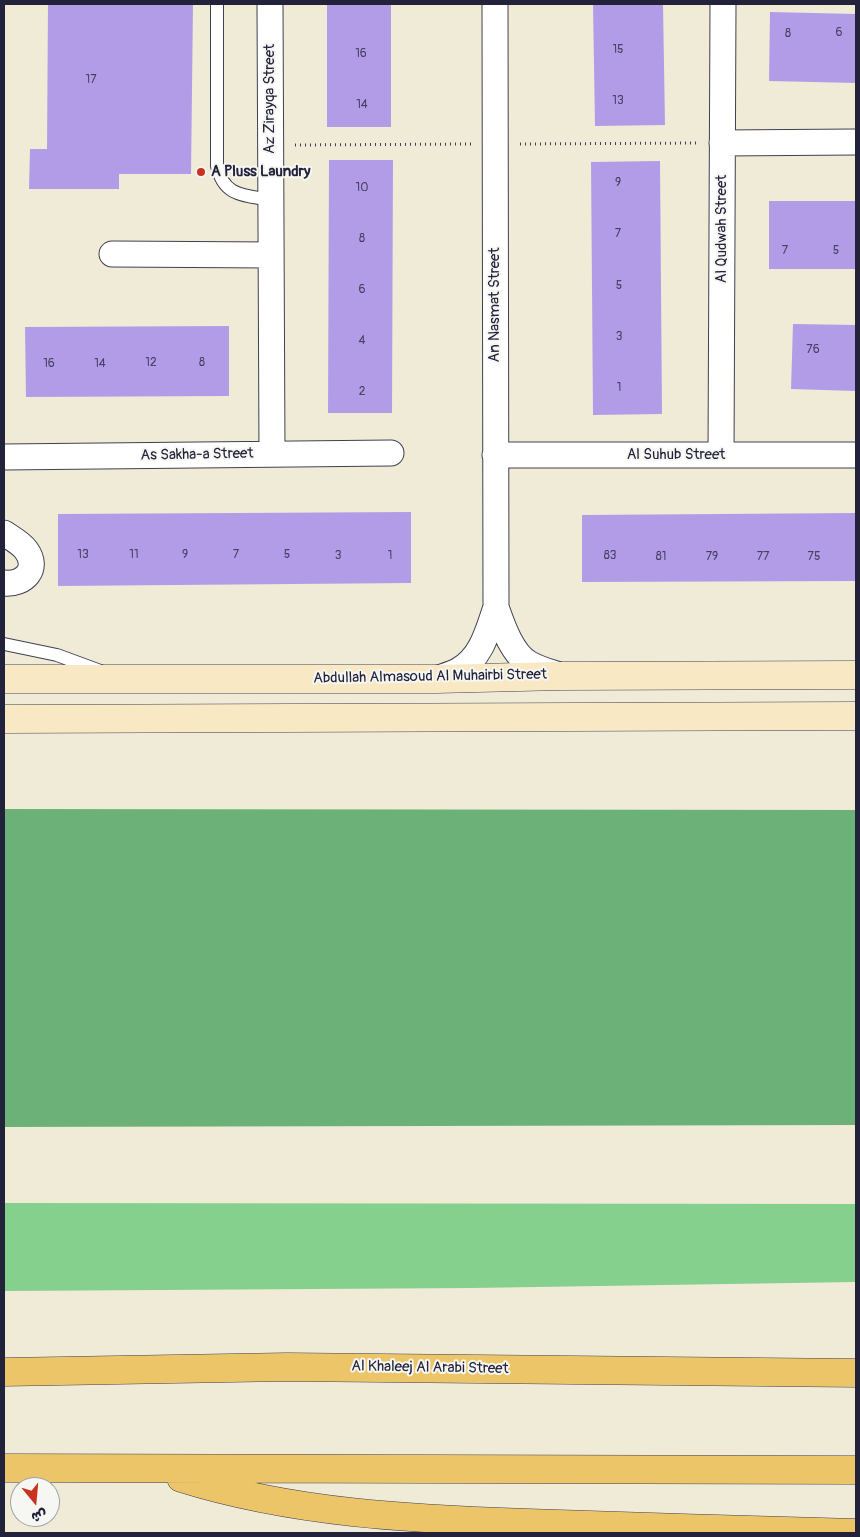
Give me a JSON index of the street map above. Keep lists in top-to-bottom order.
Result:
{
  "streets": {
    "highway": ["Al Khaleej Al Arabi Street"],
    "street": [
      "Az Zirayqa Street",
      "Al Qudwah Street",
      "An Nasmat Street",
      "As Sakha-a Street",
      "Al Suhub Street",
      "Abdullah Almasoud Al Muhairbi Street"
    ]
  },
  "crossings": [
    ["Az Zirayqa Street", "As Sakha-a Street"],
    ["Al Qudwah Street", "Al Suhub Street"],
    ["An Nasmat Street", "Al Suhub Street"],
    ["An Nasmat Street", "Abdullah Almasoud Al Muhairbi Street"]
  ],
  "places": ["A Pluss Laundry"],
  "house_numbers": [
    "6",
    "8",
    "15",
    "16",
    "17",
    "13",
    "14",
    "9",
    "10",
    "7",
    "8",
    "7",
    "5",
    "5",
    "6",
    "3",
    "4",
    "76",
    "12",
    "8",
    "16",
    "14",
    "1",
    "2",
    "13",
    "11",
    "9",
    "7",
    "5",
    "3",
    "1",
    "83",
    "81",
    "79",
    "77",
    "75"
  ],
  "north": "bottom"
}
